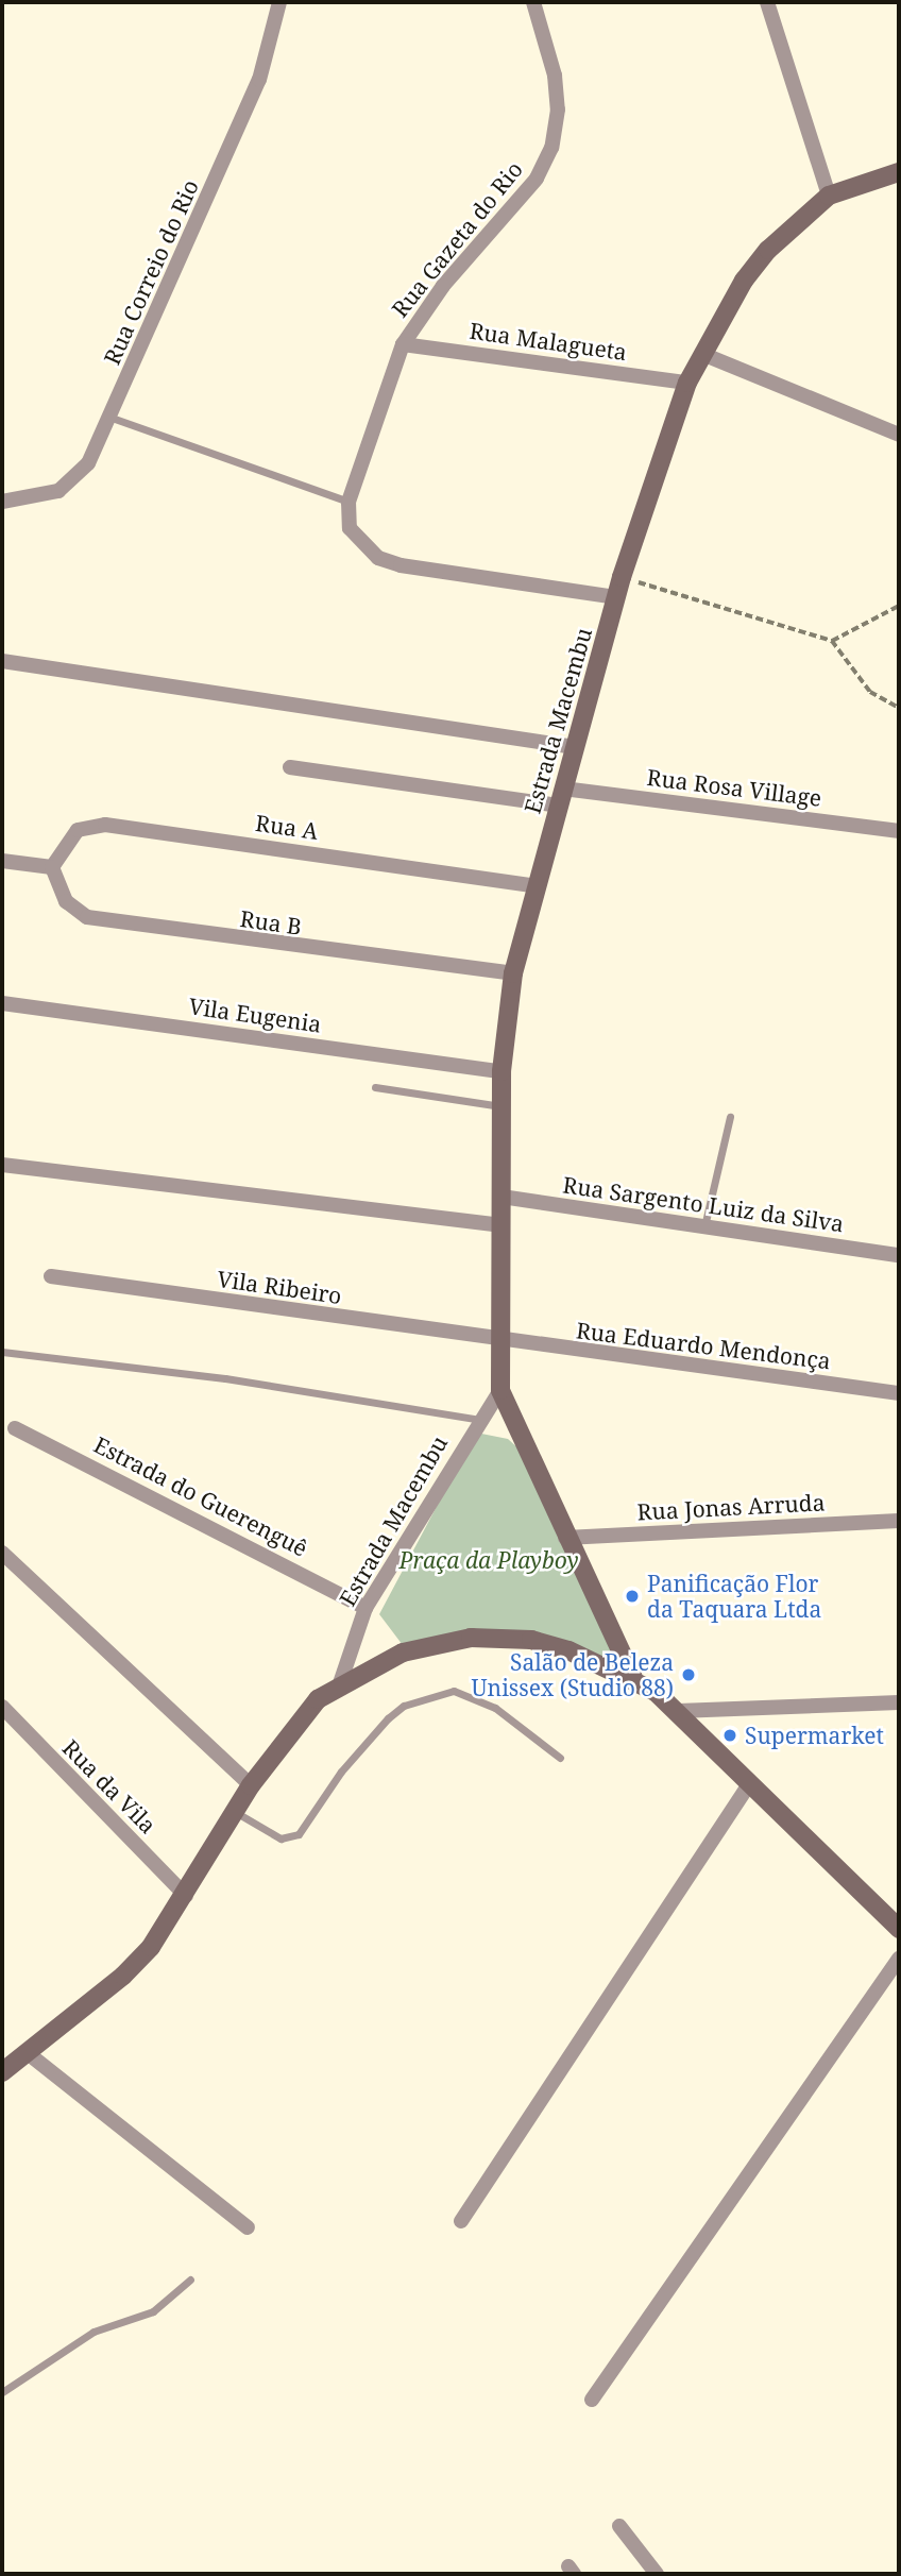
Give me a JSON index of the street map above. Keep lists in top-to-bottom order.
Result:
{
  "streets": {
    "street": [
      "Rua Gazeta do Rio",
      "Rua Correio do Rio",
      "Rua Malagueta",
      "Estrada Macembu",
      "Rua Rosa Village",
      "Rua A",
      "Rua B",
      "Vila Eugenia",
      "Rua Sargento Luiz da Silva",
      "Vila Ribeiro",
      "Rua Eduardo Mendonça",
      "Estrada do Guerenguê",
      "Rua Jonas Arruda",
      "Rua da Vila"
    ]
  },
  "crossings": [
    ["Rua Gazeta do Rio", "Rua Malagueta"],
    ["Rua Malagueta", "Estrada Macembu"],
    ["Estrada Macembu", "Rua Rosa Village"],
    ["Estrada Macembu", "Rua A"],
    ["Estrada Macembu", "Rua B"],
    ["Estrada Macembu", "Vila Eugenia"],
    ["Estrada Macembu", "Rua Sargento Luiz da Silva"],
    ["Estrada Macembu", "Vila Ribeiro"],
    ["Estrada Macembu", "Rua Eduardo Mendonça"],
    ["Estrada Macembu", "Estrada do Guerenguê"],
    ["Estrada Macembu", "Rua Jonas Arruda"],
    ["Rua A", "Rua B"],
    ["Vila Ribeiro", "Rua Eduardo Mendonça"]
  ],
  "parks": ["Praça da Playboy"],
  "places": ["Panificação Flor da Taquara Ltda", "Salão de Beleza Unissex (Studio 88)", "Supermarket"]
}
